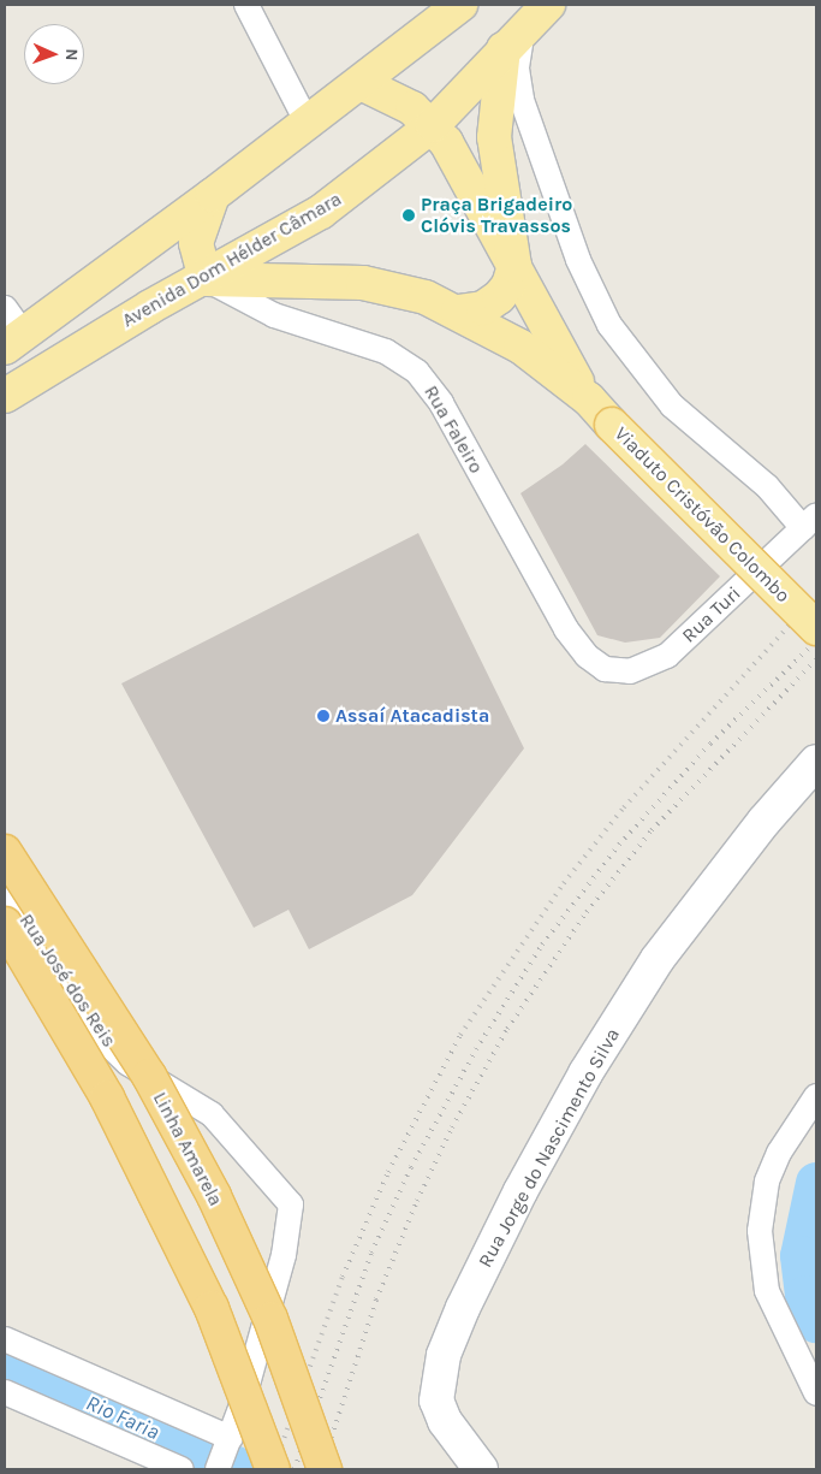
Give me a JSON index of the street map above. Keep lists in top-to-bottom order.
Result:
{
  "streets": {
    "highway": ["Linha Amarela"],
    "main road": ["Avenida Dom Hélder Câmara", "Viaduto Cristóvão Colombo"],
    "street": [
      "Rua Faleiro",
      "Rua Turi",
      "Rua José dos Reis",
      "Rua Jorge do Nascimento Silva"
    ]
  },
  "crossings": [
    ["Avenida Dom Hélder Câmara", "Rua Faleiro"],
    ["Rua Faleiro", "Rua Turi"]
  ],
  "water": ["Rio Faria"],
  "places": ["Praça Brigadeiro Clóvis Travassos", "Assaí Atacadista"],
  "north": "right"
}
